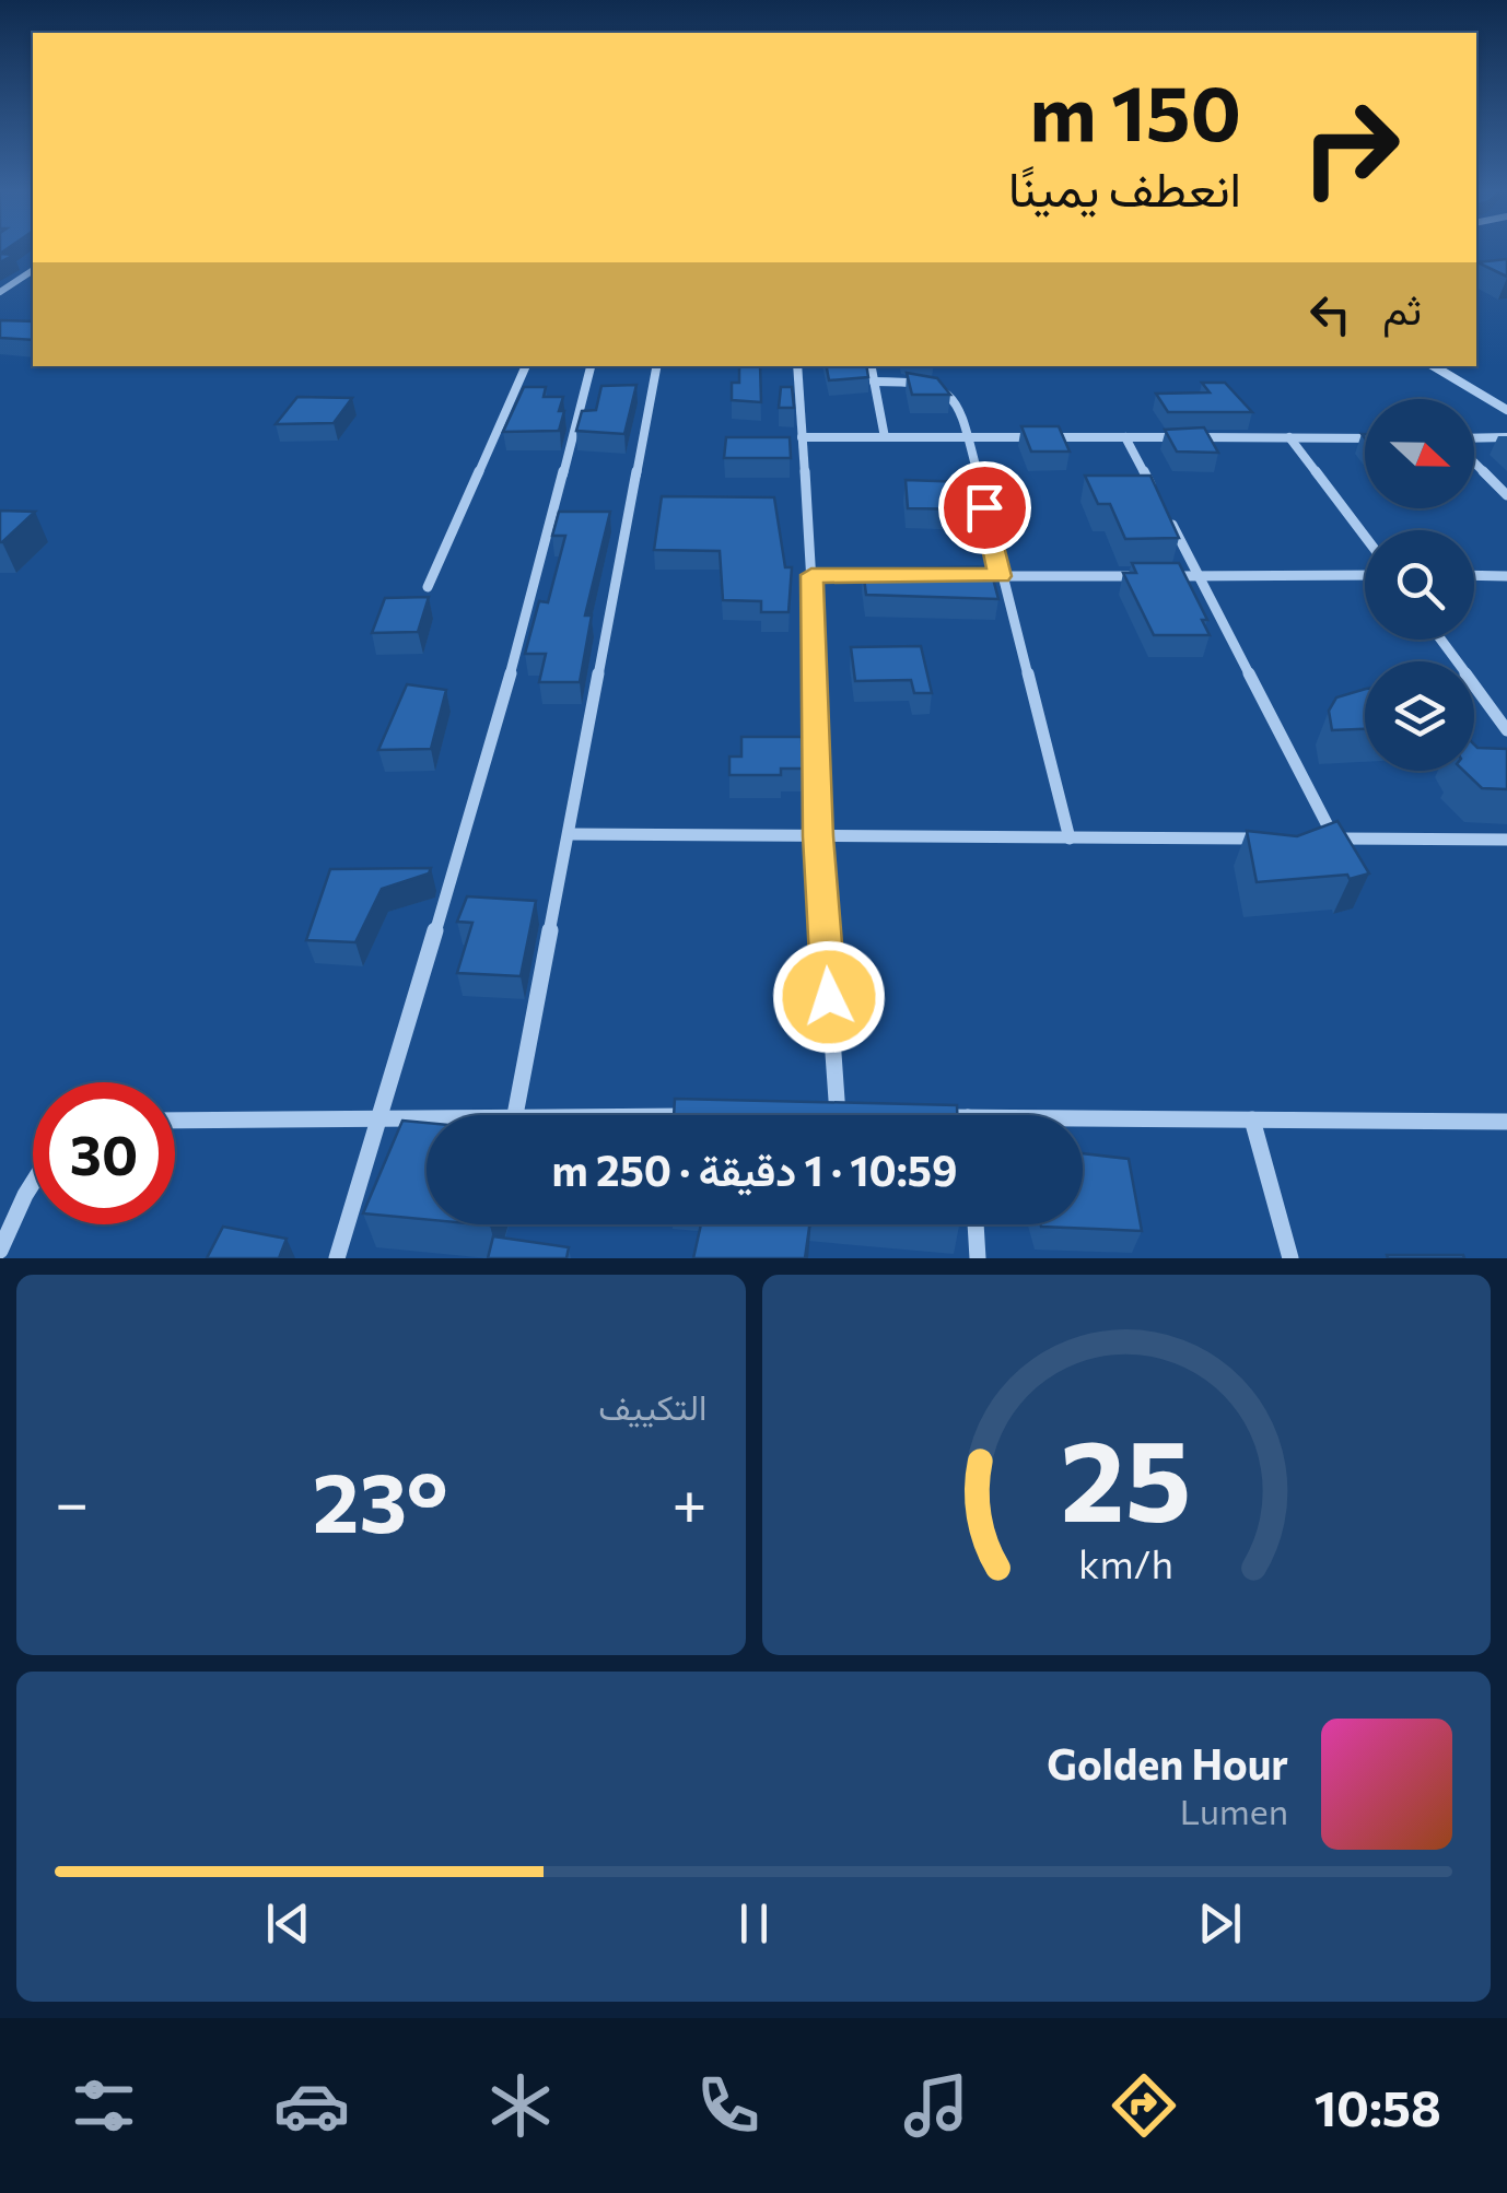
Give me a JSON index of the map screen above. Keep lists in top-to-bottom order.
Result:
{
  "north": "right",
  "page": {
    "turn": ["150 m", "انعطف يمينًا"],
    "then": "ثم",
    "limit": "30",
    "trip": "10:59 · 1 دقيقة · 250 m",
    "tile": "التكييف",
    "heat": ["−", "23°", "+"],
    "song": ["Golden Hour", "Lumen"],
    "tabs": "10:58",
    "gauge": ["25", "km/h"]
  }
}
